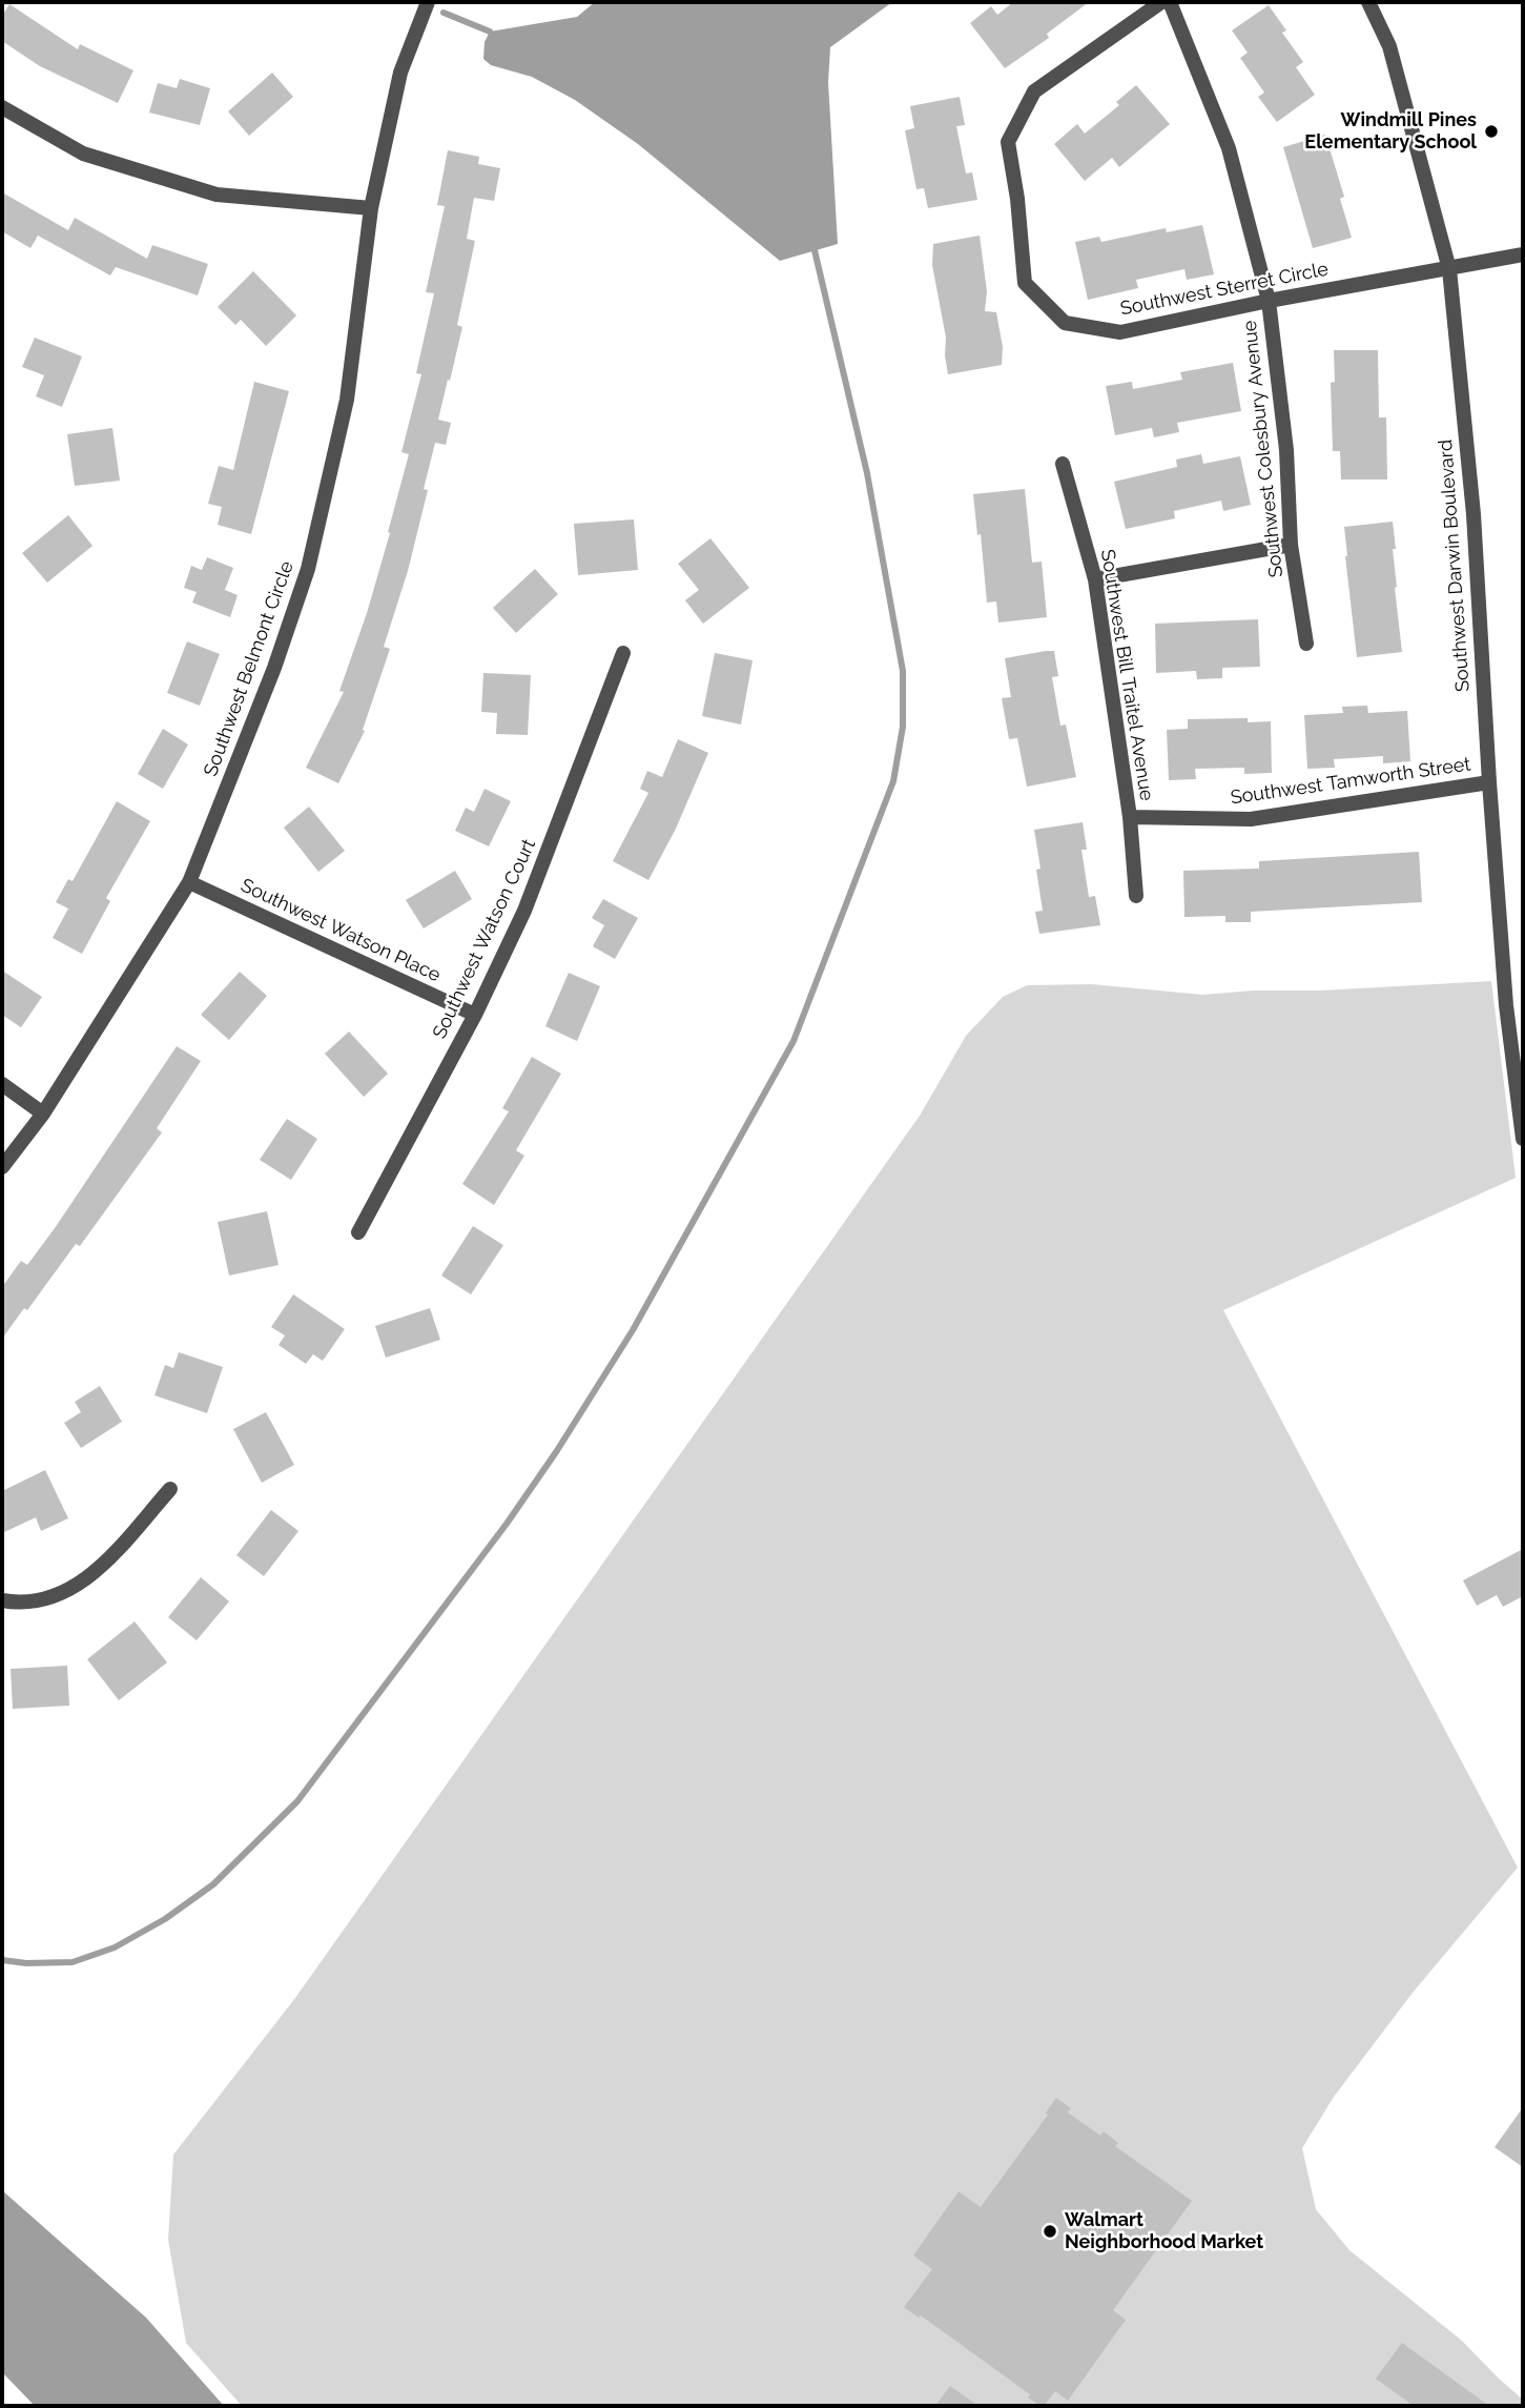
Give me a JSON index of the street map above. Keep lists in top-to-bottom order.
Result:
{
  "streets": {
    "street": [
      "Southwest Sterret Circle",
      "Southwest Colesbury Avenue",
      "Southwest Darwin Boulevard",
      "Southwest Belmont Circle",
      "Southwest Bill Traitel Avenue",
      "Southwest Tamworth Street",
      "Southwest Watson Place",
      "Southwest Watson Court"
    ]
  },
  "crossings": [
    ["Southwest Sterret Circle", "Southwest Colesbury Avenue"],
    ["Southwest Sterret Circle", "Southwest Darwin Boulevard"],
    ["Southwest Darwin Boulevard", "Southwest Tamworth Street"],
    ["Southwest Belmont Circle", "Southwest Watson Place"],
    ["Southwest Bill Traitel Avenue", "Southwest Tamworth Street"],
    ["Southwest Watson Place", "Southwest Watson Court"]
  ],
  "places": ["Windmill Pines Elementary School", "Walmart Neighborhood Market"]
}
